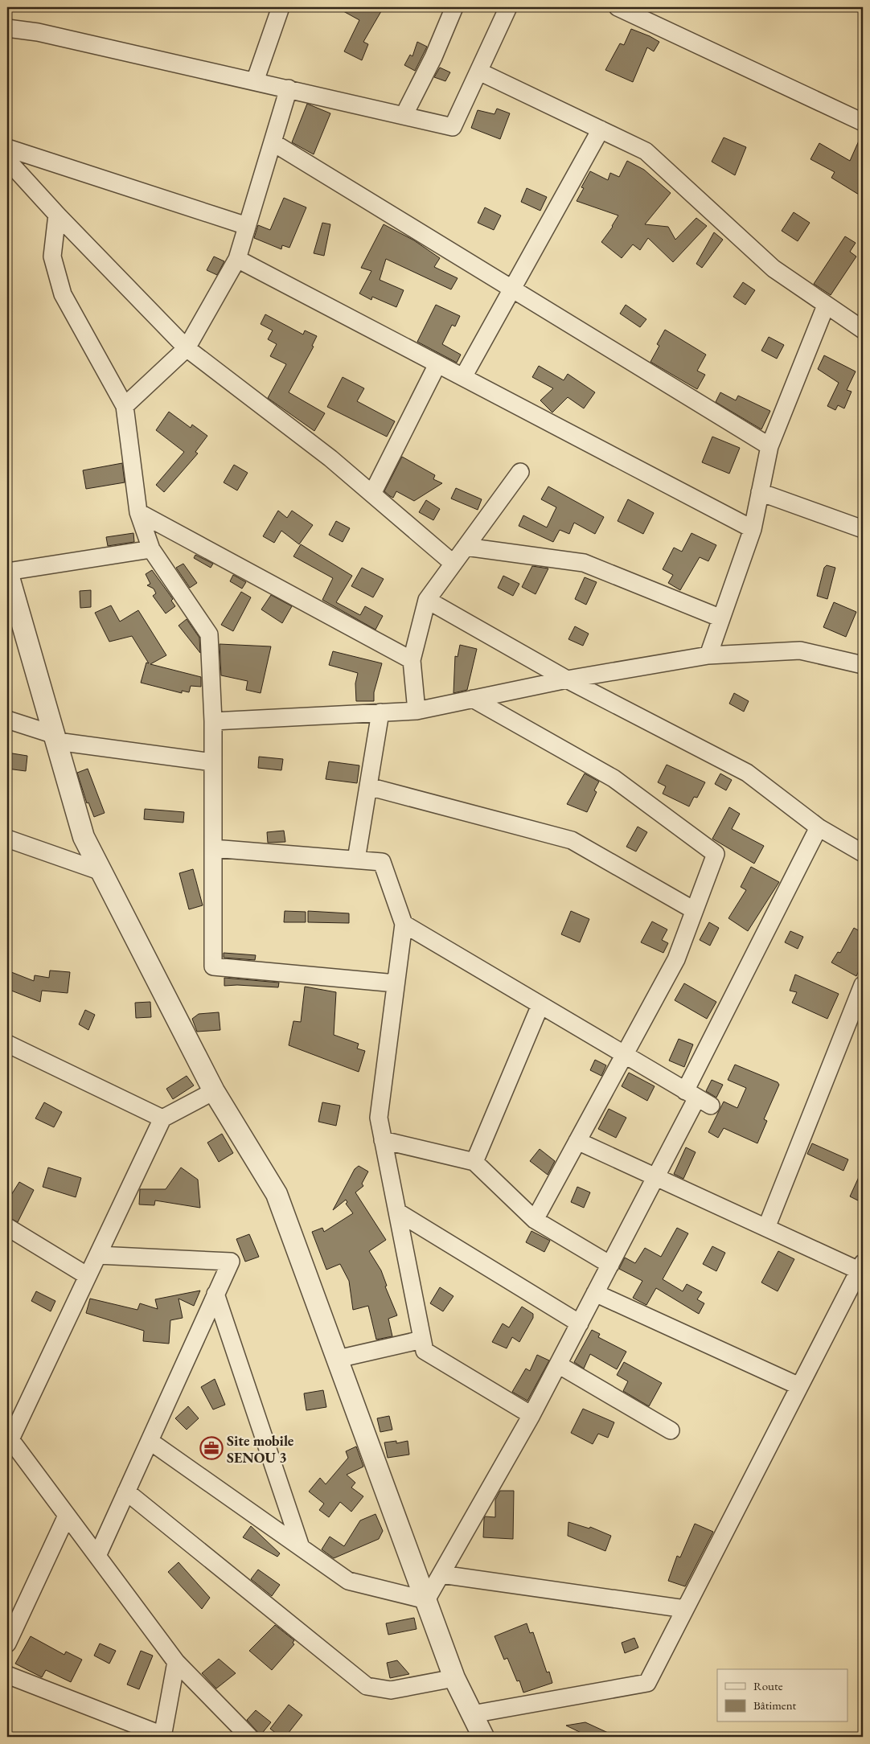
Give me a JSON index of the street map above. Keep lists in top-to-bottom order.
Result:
{
  "places": {
    "office": ["Site mobile SENOU 3"]
  },
  "legend": ["Route", "Bâtiment"]
}
